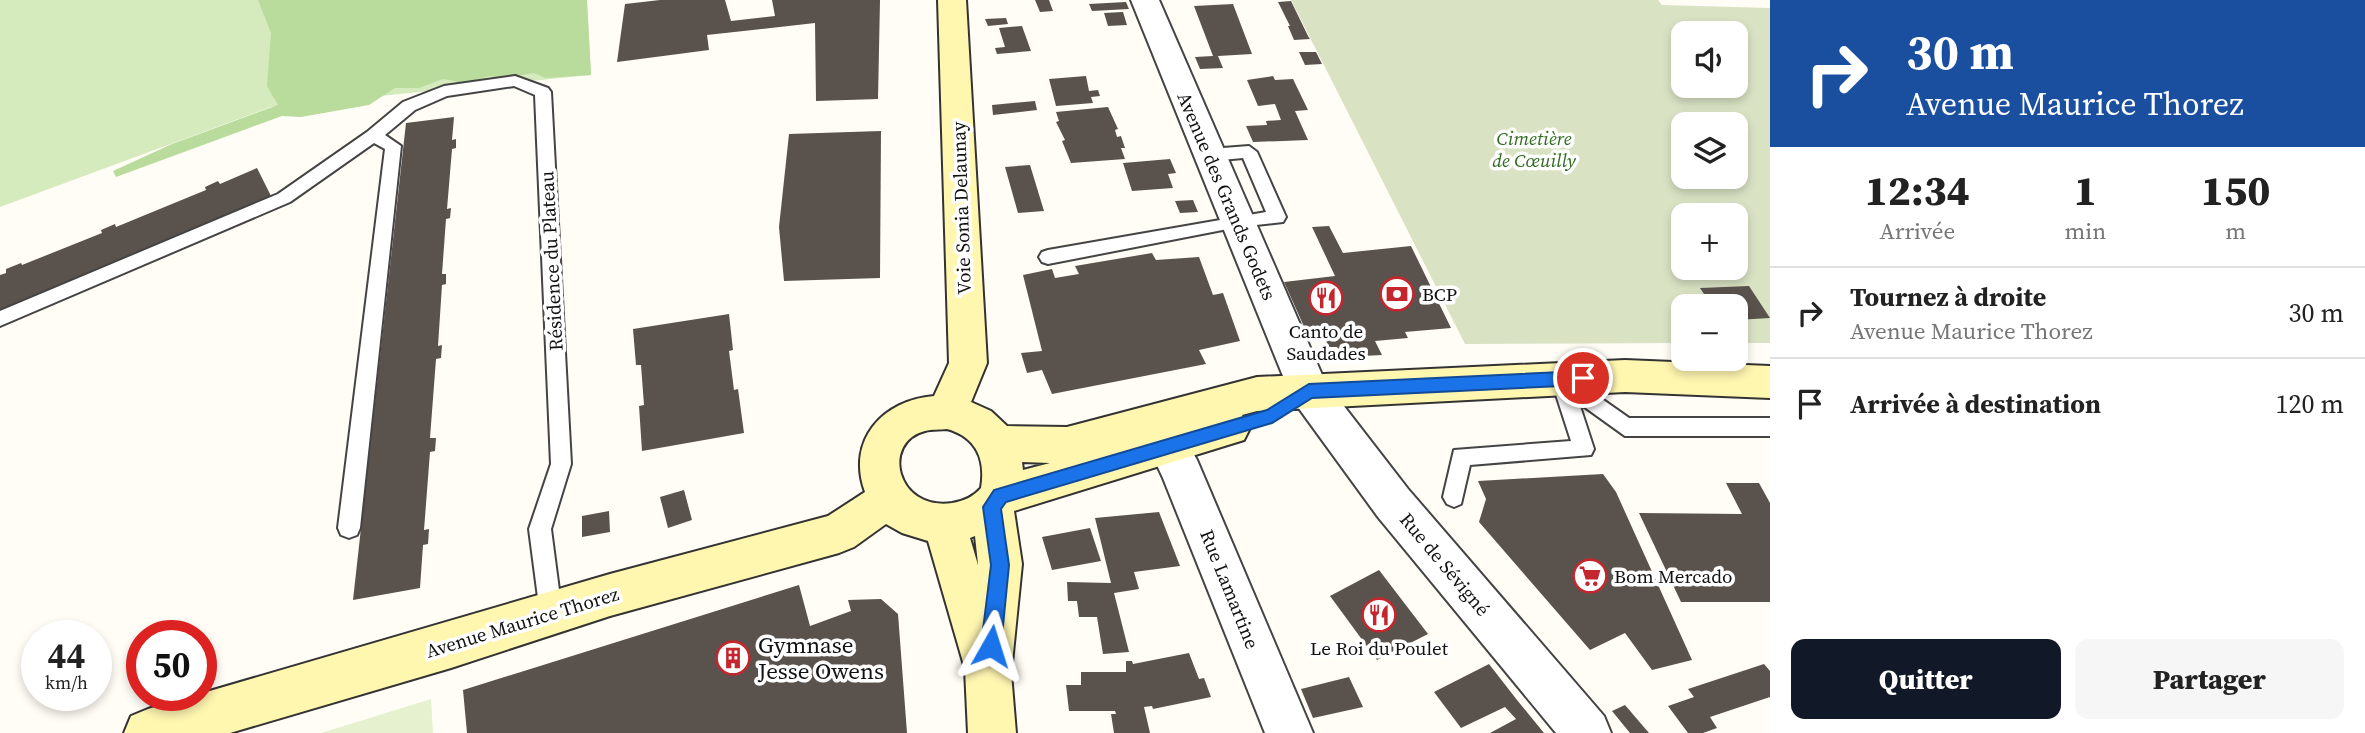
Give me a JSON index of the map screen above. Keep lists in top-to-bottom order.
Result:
{
  "streets": {
    "main road": ["Voie Sonia Delaunay", "Avenue Maurice Thorez"],
    "street": ["Avenue des Grands Godets", "Rue de Sévigné", "Rue Lamartine"],
    "lane": ["Résidence du Plateau"]
  },
  "crossings": [
    ["Avenue des Grands Godets", "Rue de Sévigné"],
    ["Voie Sonia Delaunay", "Avenue Maurice Thorez"],
    ["Résidence du Plateau", "Avenue Maurice Thorez"]
  ],
  "parks": ["Cimetière de Cœuilly"],
  "places": {
    "bank": ["BCP"],
    "restaurant": ["Canto de Saudades", "Le Roi du Poulet"],
    "supermarket": ["Bom Mercado"],
    "building": ["Gymnase Jesse Owens"]
  },
  "page": {
    "turn": ["30 m", "Avenue Maurice Thorez"],
    "map_buttons": ["+", "−"],
    "eta": [
      "12:34",
      "Arrivée",
      "1",
      "min",
      "150",
      "m"
    ],
    "list": [
      {
        "name": "Tournez à droite",
        "note": "Avenue Maurice Thorez",
        "value": "30 m"
      },
      {
        "name": "Arrivée à destination",
        "value": "120 m"
      }
    ],
    "speed": "44 km/h",
    "limit": "50",
    "buttons": ["Quitter", "Partager"]
  }
}
